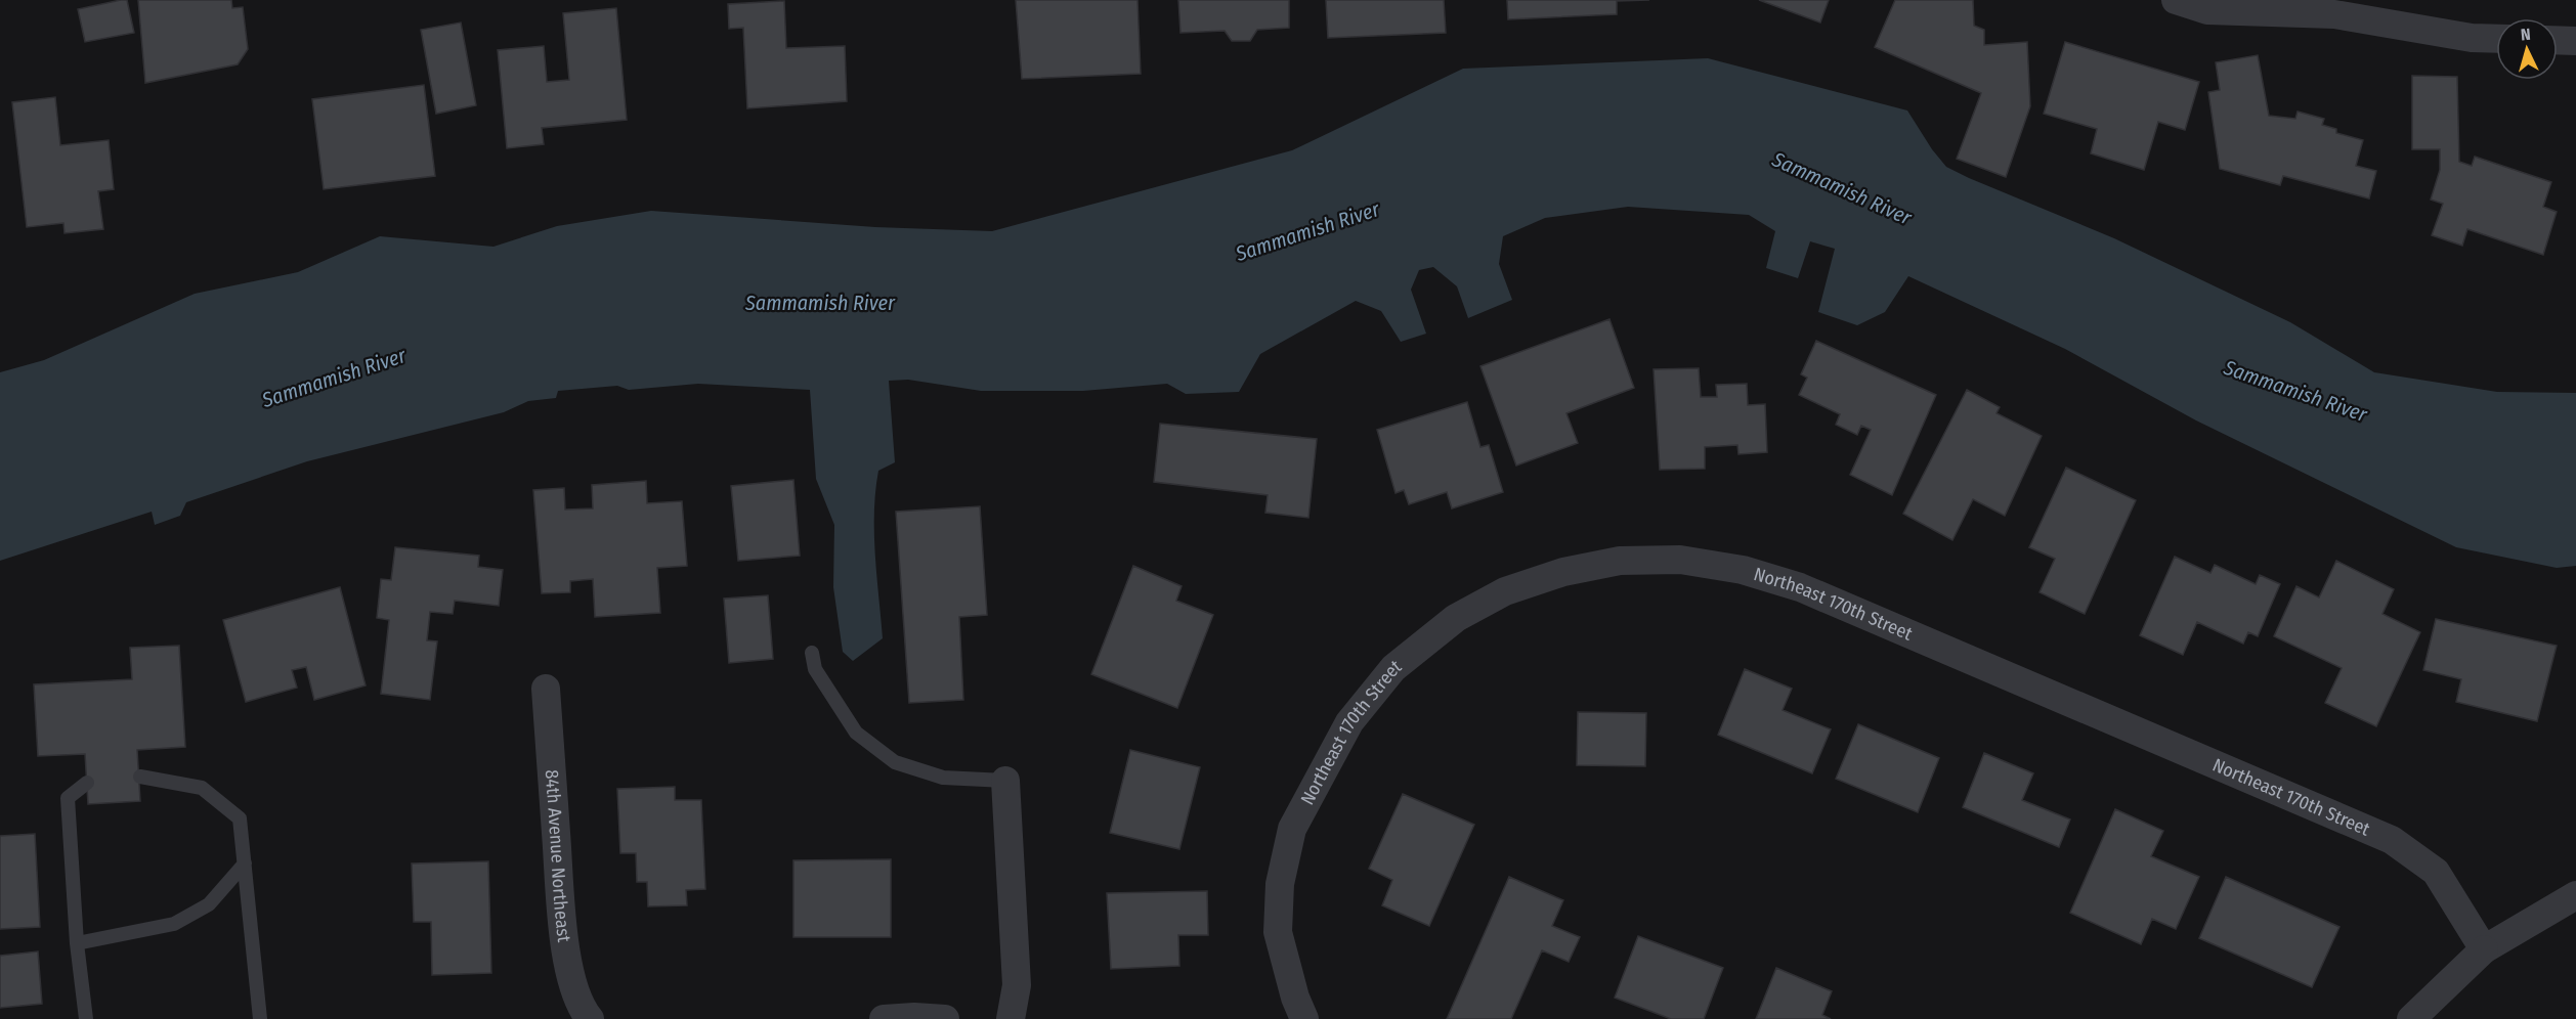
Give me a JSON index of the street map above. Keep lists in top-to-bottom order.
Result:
{
  "streets": {
    "street": ["Northeast 170th Street", "84th Avenue Northeast"]
  },
  "water": ["Sammamish River"],
  "north": "top"
}
